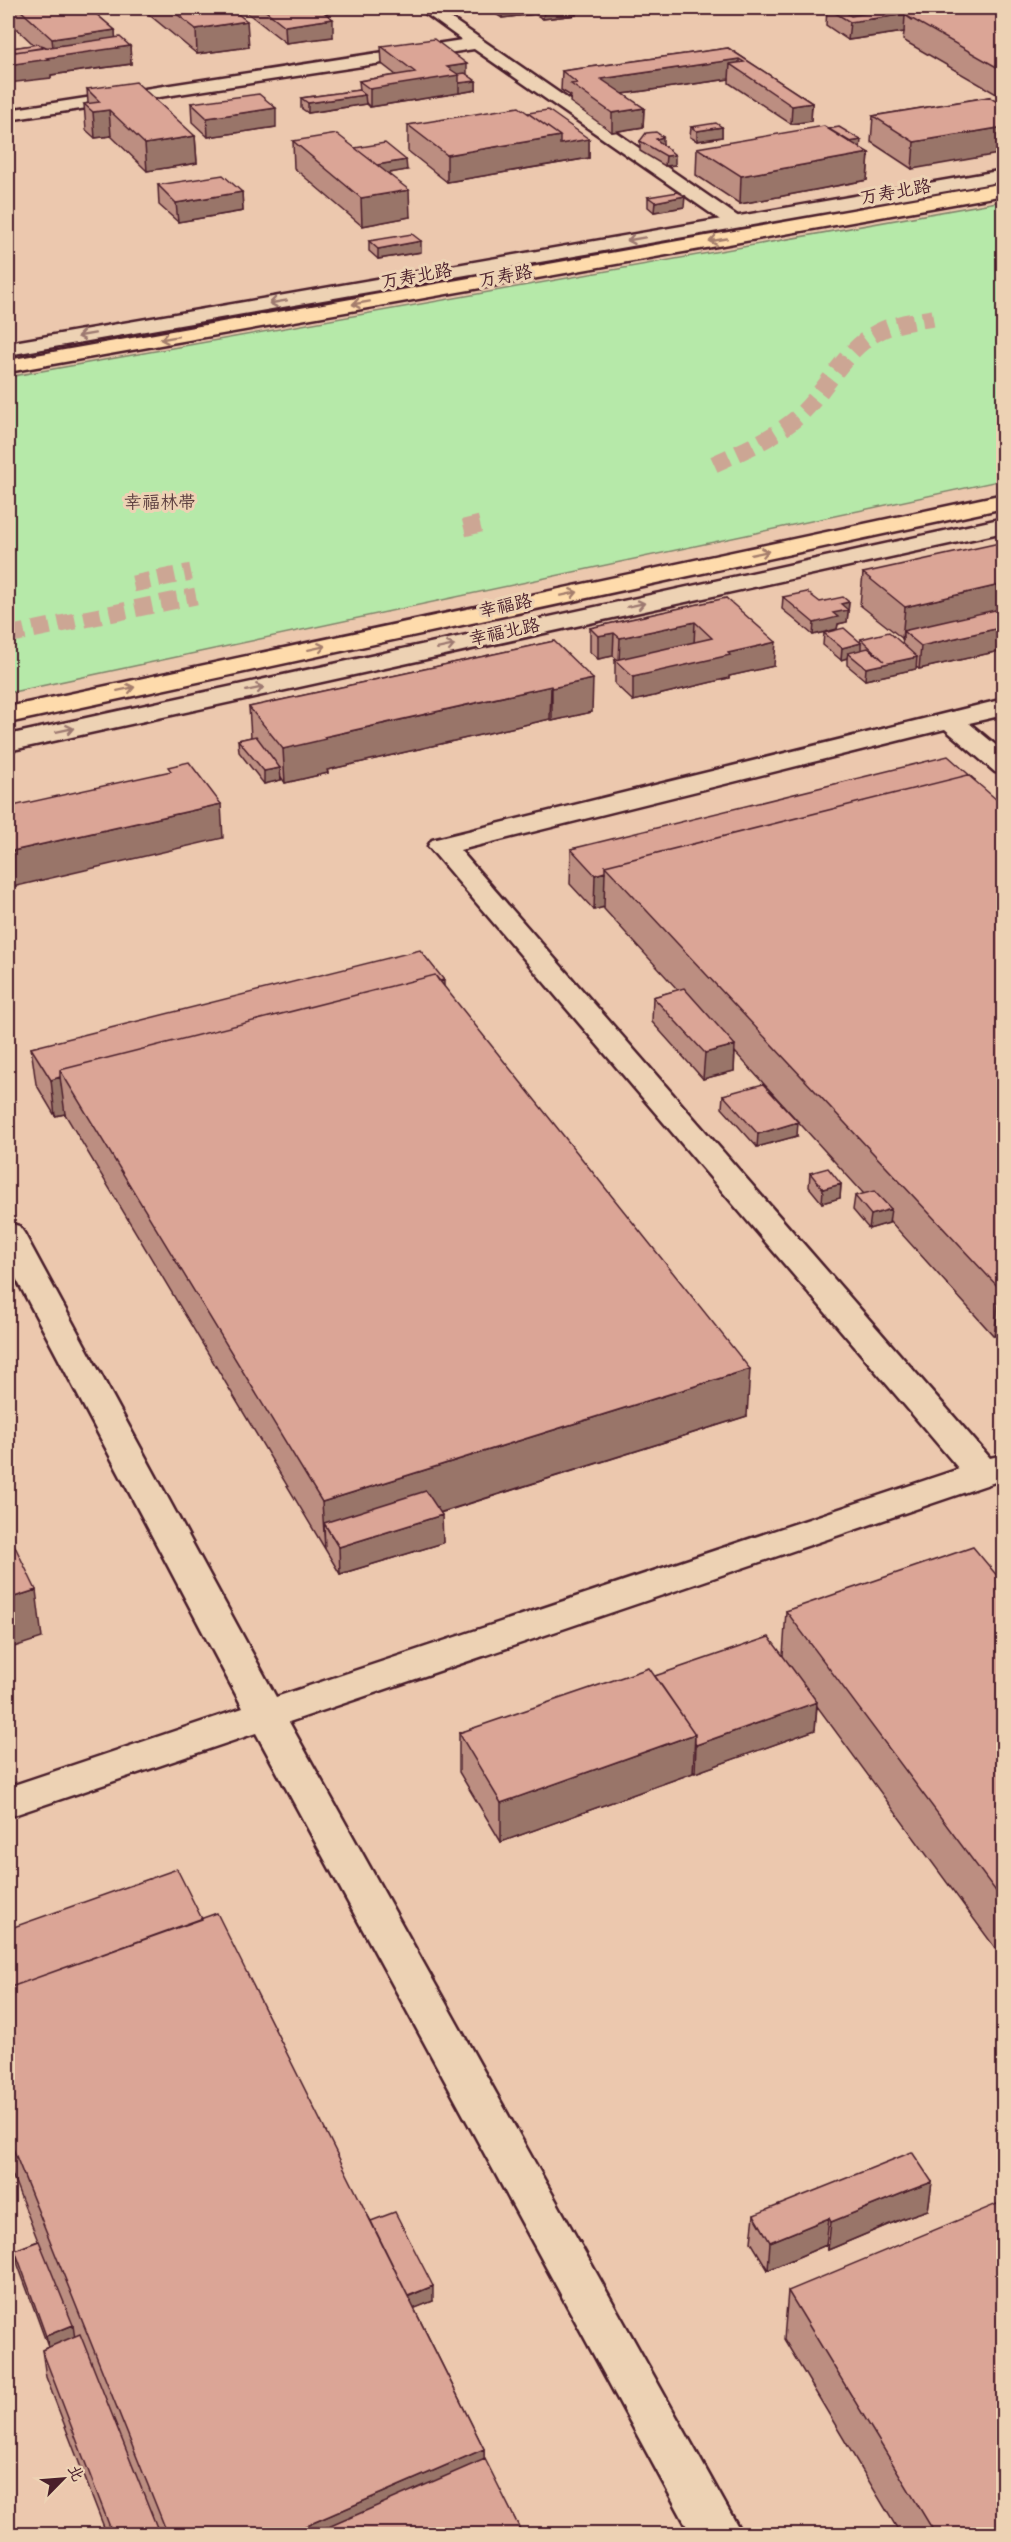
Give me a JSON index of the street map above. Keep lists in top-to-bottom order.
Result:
{
  "streets": {
    "main road": ["万寿路", "幸福路"],
    "street": ["万寿北路", "幸福北路"]
  },
  "one_way": ["万寿路", "幸福路", "幸福北路"],
  "parks": ["幸福林带"],
  "north": "top right"
}
